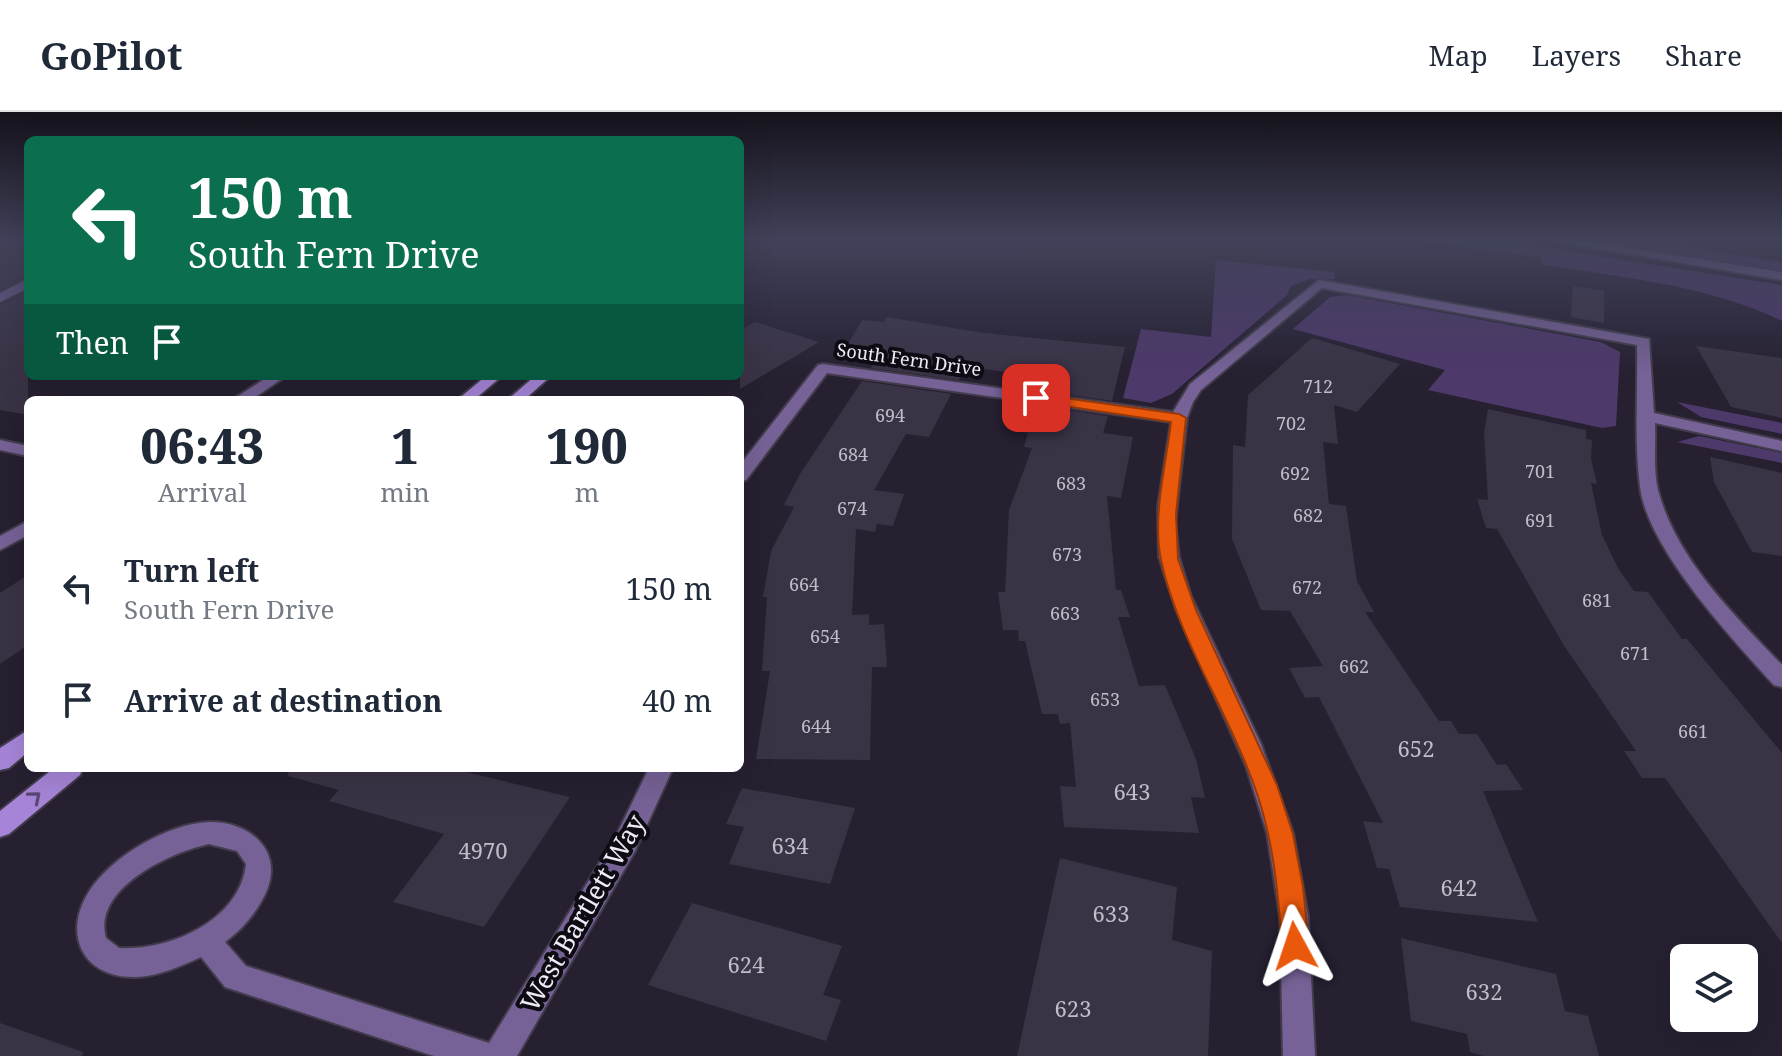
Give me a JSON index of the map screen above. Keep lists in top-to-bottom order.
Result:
{
  "streets": {
    "street": ["South Fern Drive", "West Bartlett Way"]
  },
  "house_numbers": [
    "712",
    "694",
    "702",
    "684",
    "701",
    "692",
    "683",
    "674",
    "682",
    "691",
    "673",
    "664",
    "672",
    "681",
    "663",
    "654",
    "671",
    "662",
    "653",
    "644",
    "661",
    "652",
    "643",
    "634",
    "4970",
    "642",
    "633",
    "624",
    "632",
    "623"
  ],
  "page": {
    "header": "GoPilot",
    "nav": ["Map", "Layers", "Share"],
    "turn": ["150 m", "South Fern Drive"],
    "then": "Then",
    "eta": [
      "06:43",
      "Arrival",
      "1",
      "min",
      "190",
      "m"
    ],
    "list": [
      {
        "name": "Turn left",
        "note": "South Fern Drive",
        "value": "150 m"
      },
      {
        "name": "Arrive at destination",
        "value": "40 m"
      }
    ]
  }
}
